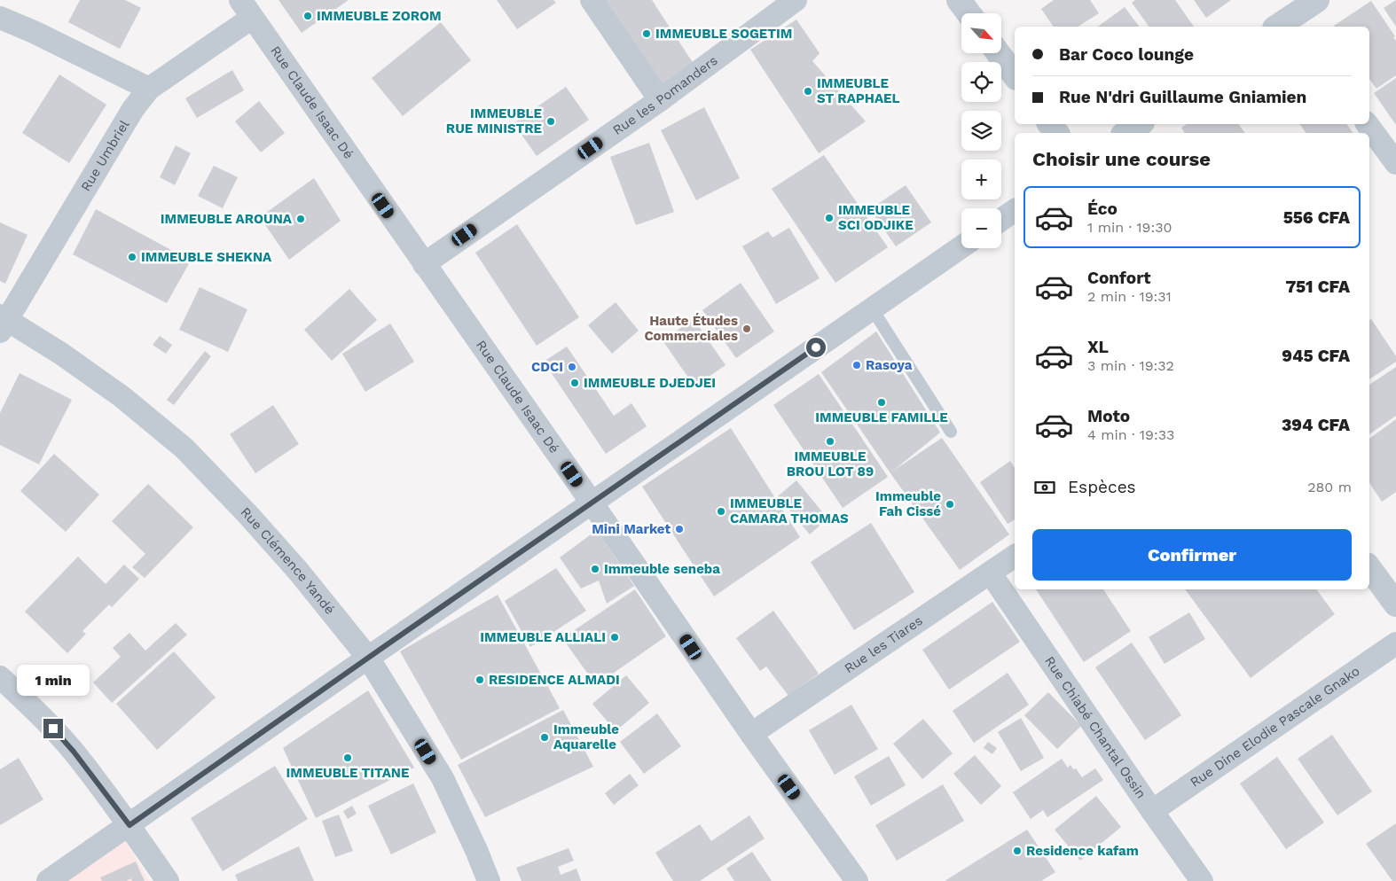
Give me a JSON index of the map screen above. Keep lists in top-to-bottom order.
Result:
{
  "streets": {
    "street": [
      "Rue les Pomanders",
      "Rue Claude Isaac Dé",
      "Rue Umbriel",
      "Rue Clémence Yandé",
      "Rue les Tiares",
      "Rue Dine Elodie Pascale Gnako",
      "Rue Chiabé Chantal Ossin"
    ]
  },
  "crossings": [
    ["Rue les Pomanders", "Rue Claude Isaac Dé"],
    ["Rue Claude Isaac Dé", "Rue Umbriel"],
    ["Rue Claude Isaac Dé", "Rue les Tiares"],
    ["Rue Umbriel", "Rue Clémence Yandé"],
    ["Rue les Tiares", "Rue Chiabé Chantal Ossin"],
    ["Rue Dine Elodie Pascale Gnako", "Rue Chiabé Chantal Ossin"]
  ],
  "places": [
    "IMMEUBLE ZOROM",
    "IMMEUBLE SOGETIM",
    "IMMEUBLE ST RAPHAEL",
    "IMMEUBLE RUE MINISTRE",
    "IMMEUBLE SCI ODJIKE",
    "IMMEUBLE AROUNA",
    "IMMEUBLE SHEKNA",
    "Haute Études Commerciales",
    "Rasoya",
    "CDCI",
    "IMMEUBLE DJEDJEI",
    "IMMEUBLE FAMILLE",
    "IMMEUBLE BROU LOT 89",
    "Immeuble Fah Cissé",
    "IMMEUBLE CAMARA THOMAS",
    "Mini Market",
    "Immeuble seneba",
    "IMMEUBLE ALLIALI",
    "RESIDENCE ALMADI",
    "Immeuble Aquarelle",
    "IMMEUBLE TITANE",
    "Residence kafam"
  ],
  "north": "bottom right",
  "page": {
    "map_buttons": ["+", "−"],
    "banner": ["Bar Coco lounge", "Rue N'dri Guillaume Gniamien"],
    "heading": "Choisir une course",
    "list": [
      {
        "name": "Éco",
        "note": "1 min · 19:30",
        "value": "556 CFA"
      },
      {
        "name": "Confort",
        "note": "2 min · 19:31",
        "value": "751 CFA"
      },
      {
        "name": "XL",
        "note": "3 min · 19:32",
        "value": "945 CFA"
      },
      {
        "name": "Moto",
        "note": "4 min · 19:33",
        "value": "394 CFA"
      }
    ],
    "pay": ["Espèces", "280 m"],
    "buttons": "Confirmer",
    "bubble": "1 min"
  }
}
